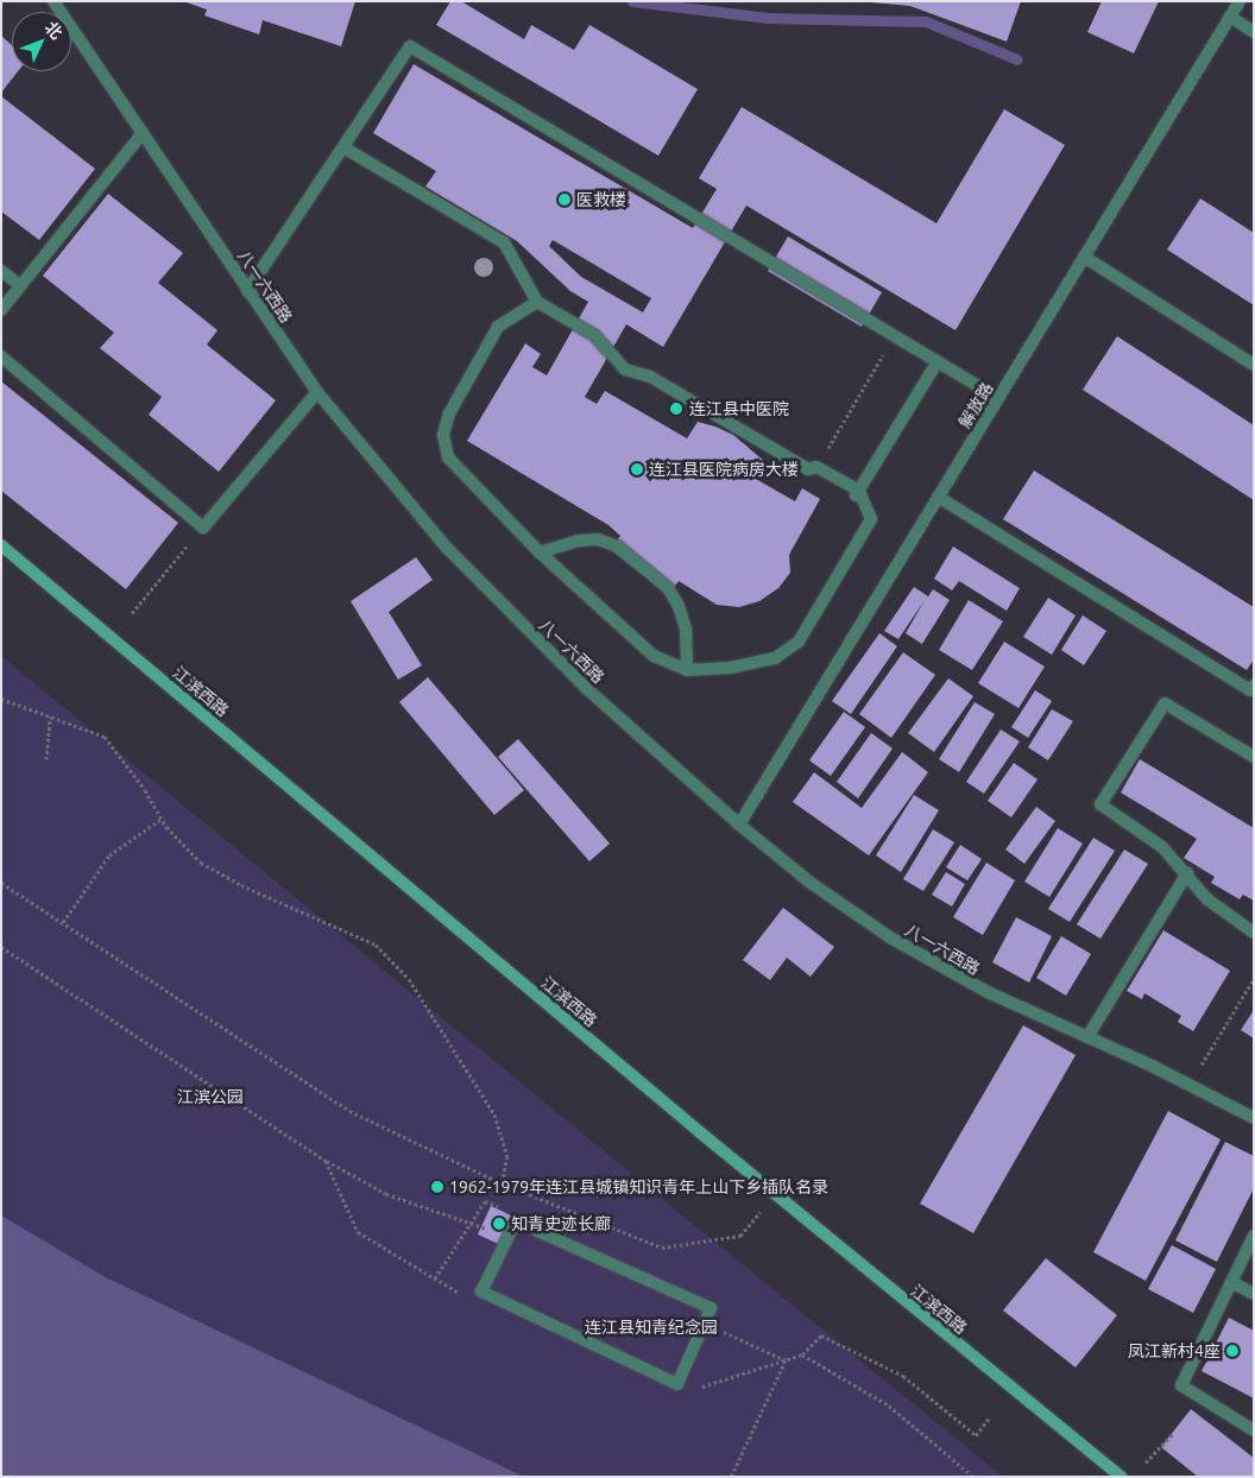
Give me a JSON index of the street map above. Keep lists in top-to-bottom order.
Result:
{
  "streets": {
    "main road": ["江滨西路"],
    "street": ["八一六西路", "解放路"]
  },
  "crossings": [
    ["八一六西路", "解放路"]
  ],
  "parks": ["江滨公园", "连江县知青纪念园"],
  "places": [
    "医救楼",
    "连江县中医院",
    "连江县医院病房大楼",
    "1962-1979年连江县城镇知识青年上山下乡插队名录",
    "知青史迹长廊",
    "凤江新村4座"
  ],
  "north": "top right"
}
